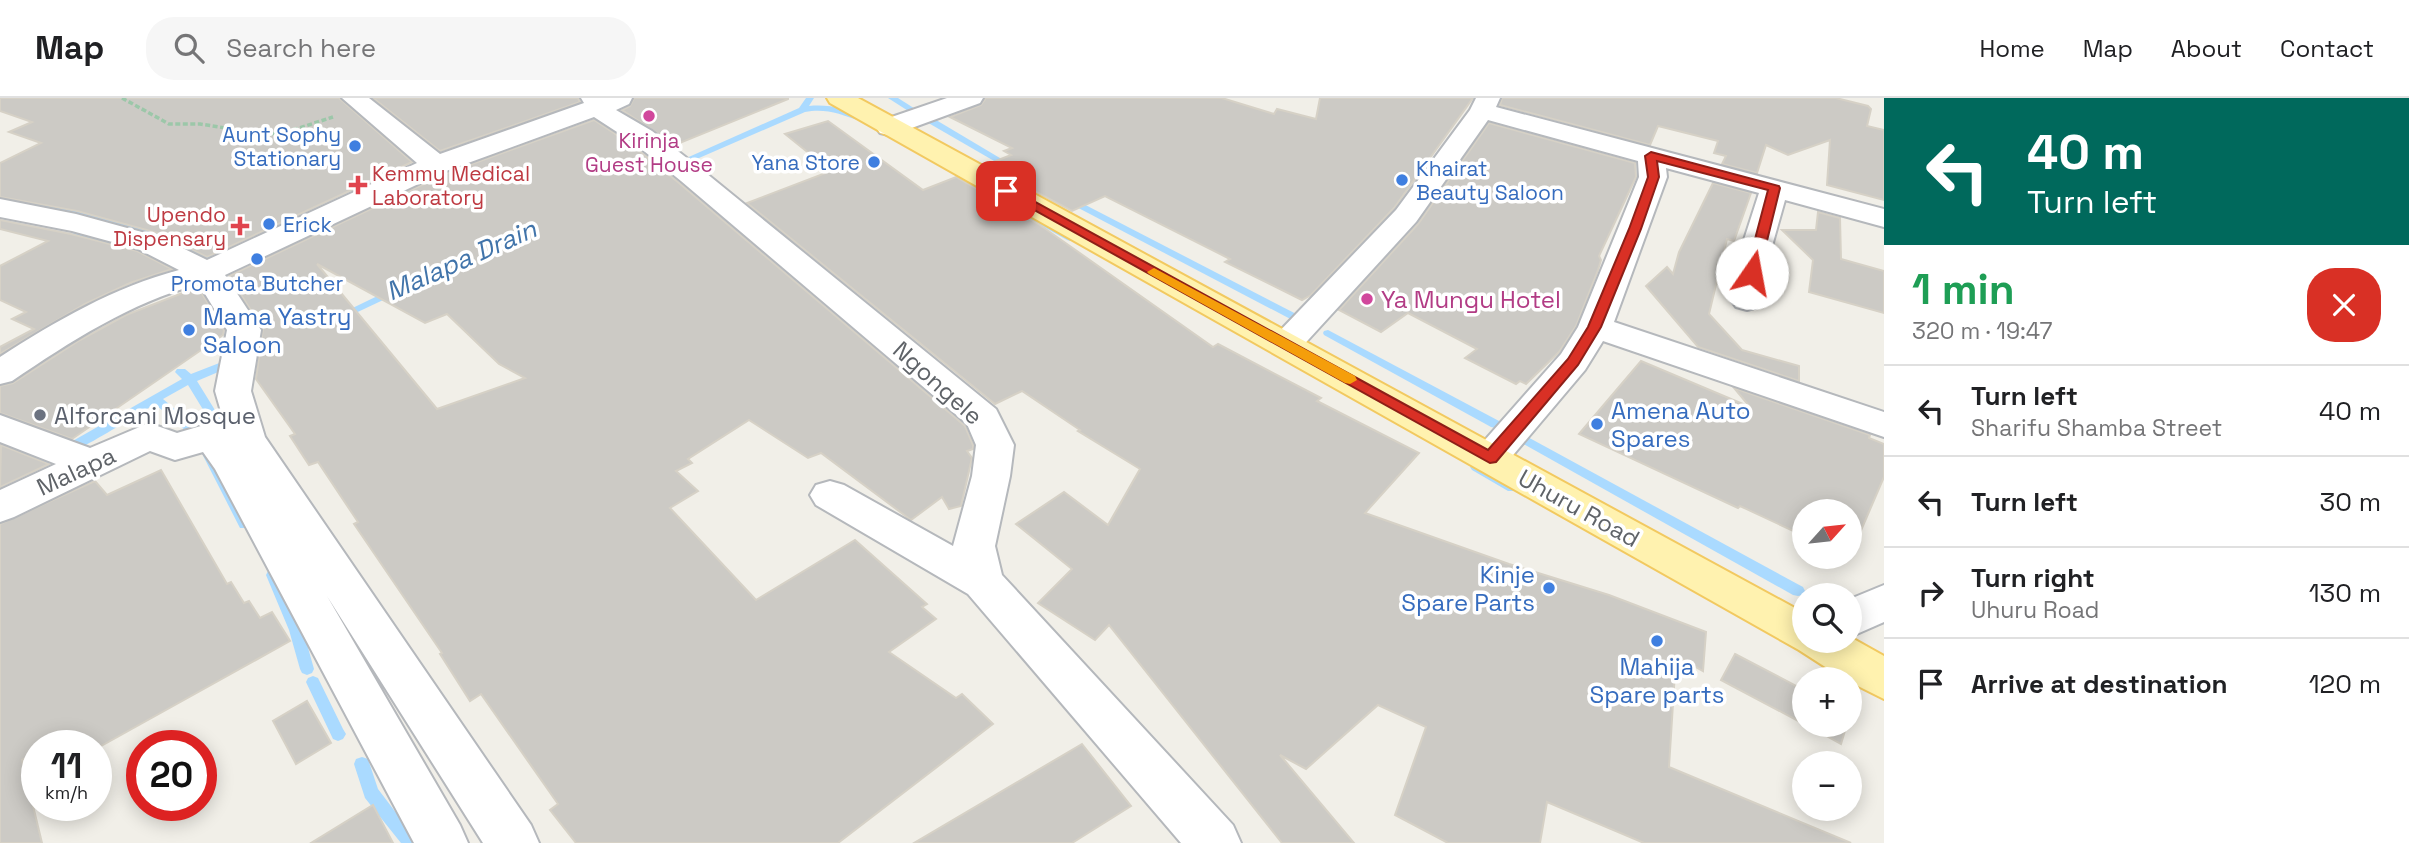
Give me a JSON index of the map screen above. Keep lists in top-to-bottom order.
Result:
{
  "streets": {
    "main road": ["Uhuru Road"],
    "street": ["Ngongele", "Malapa"]
  },
  "water": ["Malapa Drain"],
  "places": {
    "other": [
      "Kirinja Guest House",
      "Aunt Sophy Stationary",
      "Yana Store",
      "Khairat Beauty Saloon",
      "Erick",
      "Promota Butcher",
      "Ya Mungu Hotel",
      "Mama Yastry Saloon",
      "Alforcani Mosque",
      "Amena Auto Spares",
      "Kinje Spare Parts",
      "Mahija Spare parts"
    ],
    "health": ["Kemmy Medical Laboratory", "Upendo Dispensary"]
  },
  "north": "top right",
  "page": {
    "header": "Map",
    "search": "Search here",
    "nav": [
      "Home",
      "Map",
      "About",
      "Contact"
    ],
    "turn": ["40 m", "Turn left"],
    "heading": ["1 min", "320 m · 19:47"],
    "list": [
      {
        "name": "Turn left",
        "note": "Sharifu Shamba Street",
        "value": "40 m"
      },
      {
        "name": "Turn left",
        "value": "30 m"
      },
      {
        "name": "Turn right",
        "note": "Uhuru Road",
        "value": "130 m"
      },
      {
        "name": "Arrive at destination",
        "value": "120 m"
      }
    ],
    "map_buttons": ["+", "−"],
    "speed": "11 km/h",
    "limit": "20"
  }
}
